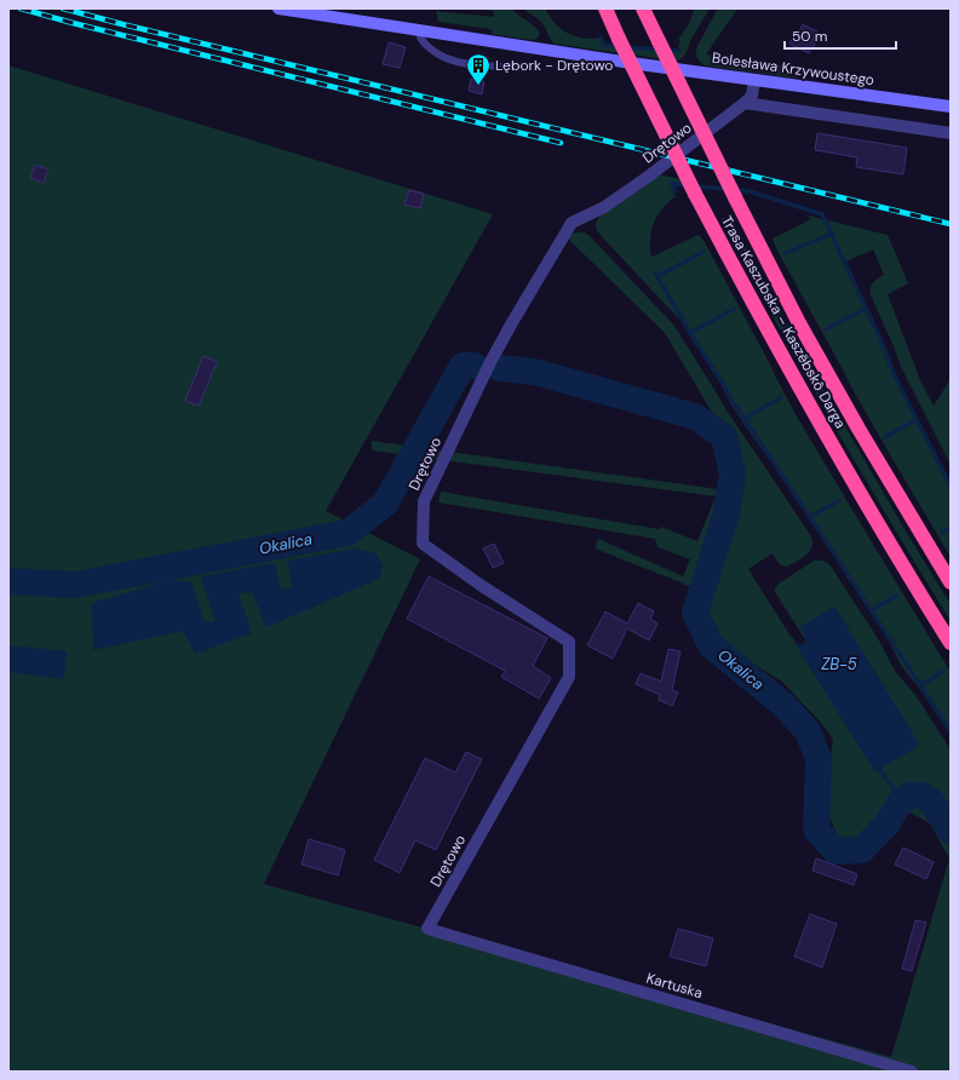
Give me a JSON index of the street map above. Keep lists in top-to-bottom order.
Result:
{
  "streets": {
    "highway": ["Trasa Kaszubska – Kaszëbskô Darga"],
    "main road": ["Bolesława Krzywoustego"],
    "street": ["Drętowo", "Kartuska"]
  },
  "crossings": [
    ["Bolesława Krzywoustego", "Drętowo"],
    ["Drętowo", "Kartuska"]
  ],
  "water": ["Okalica", "ZB-5"],
  "places": {
    "building": ["Lębork - Drętowo"]
  },
  "scale_bar": "50 m"
}
